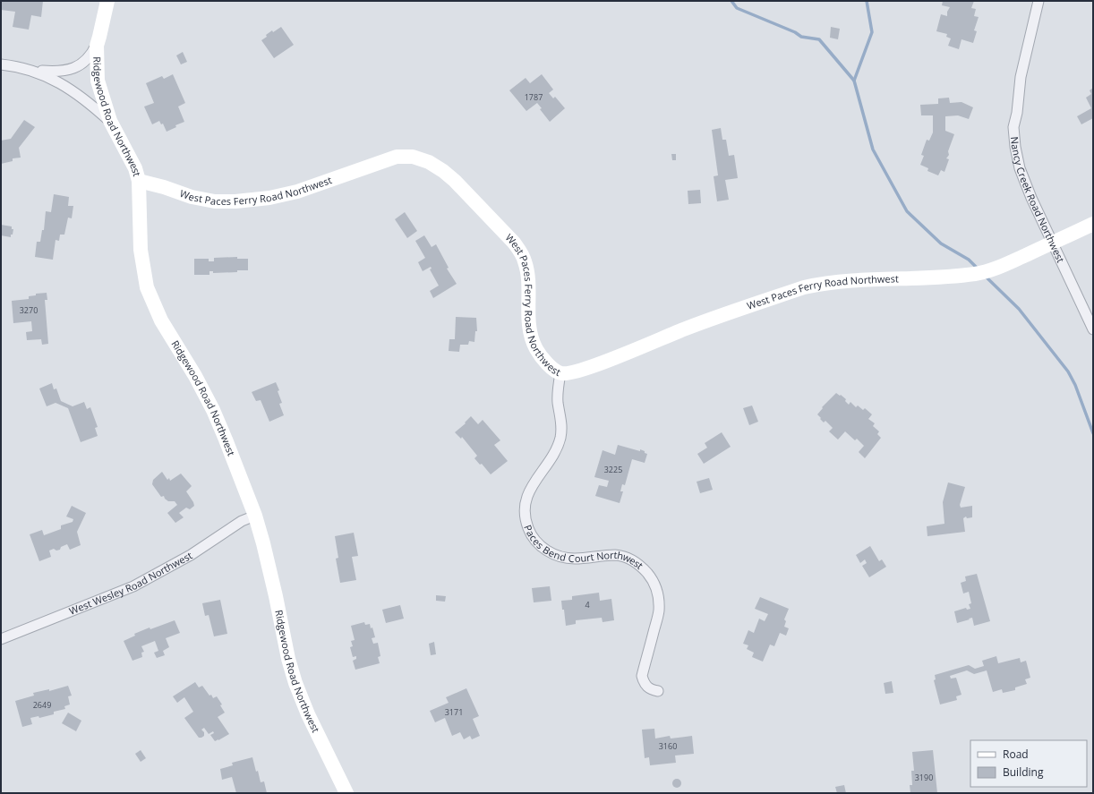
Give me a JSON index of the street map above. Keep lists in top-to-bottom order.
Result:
{
  "streets": {
    "street": [
      "Ridgewood Road Northwest",
      "West Paces Ferry Road Northwest",
      "Nancy Creek Road Northwest",
      "Paces Bend Court Northwest",
      "West Wesley Road Northwest"
    ]
  },
  "crossings": [
    ["Ridgewood Road Northwest", "West Paces Ferry Road Northwest"],
    ["Ridgewood Road Northwest", "West Wesley Road Northwest"],
    ["West Paces Ferry Road Northwest", "Nancy Creek Road Northwest"],
    ["West Paces Ferry Road Northwest", "Paces Bend Court Northwest"]
  ],
  "house_numbers": [
    "1787",
    "3270",
    "3225",
    "4",
    "2649",
    "3171",
    "3160",
    "3190"
  ],
  "legend": ["Road", "Building"]
}
